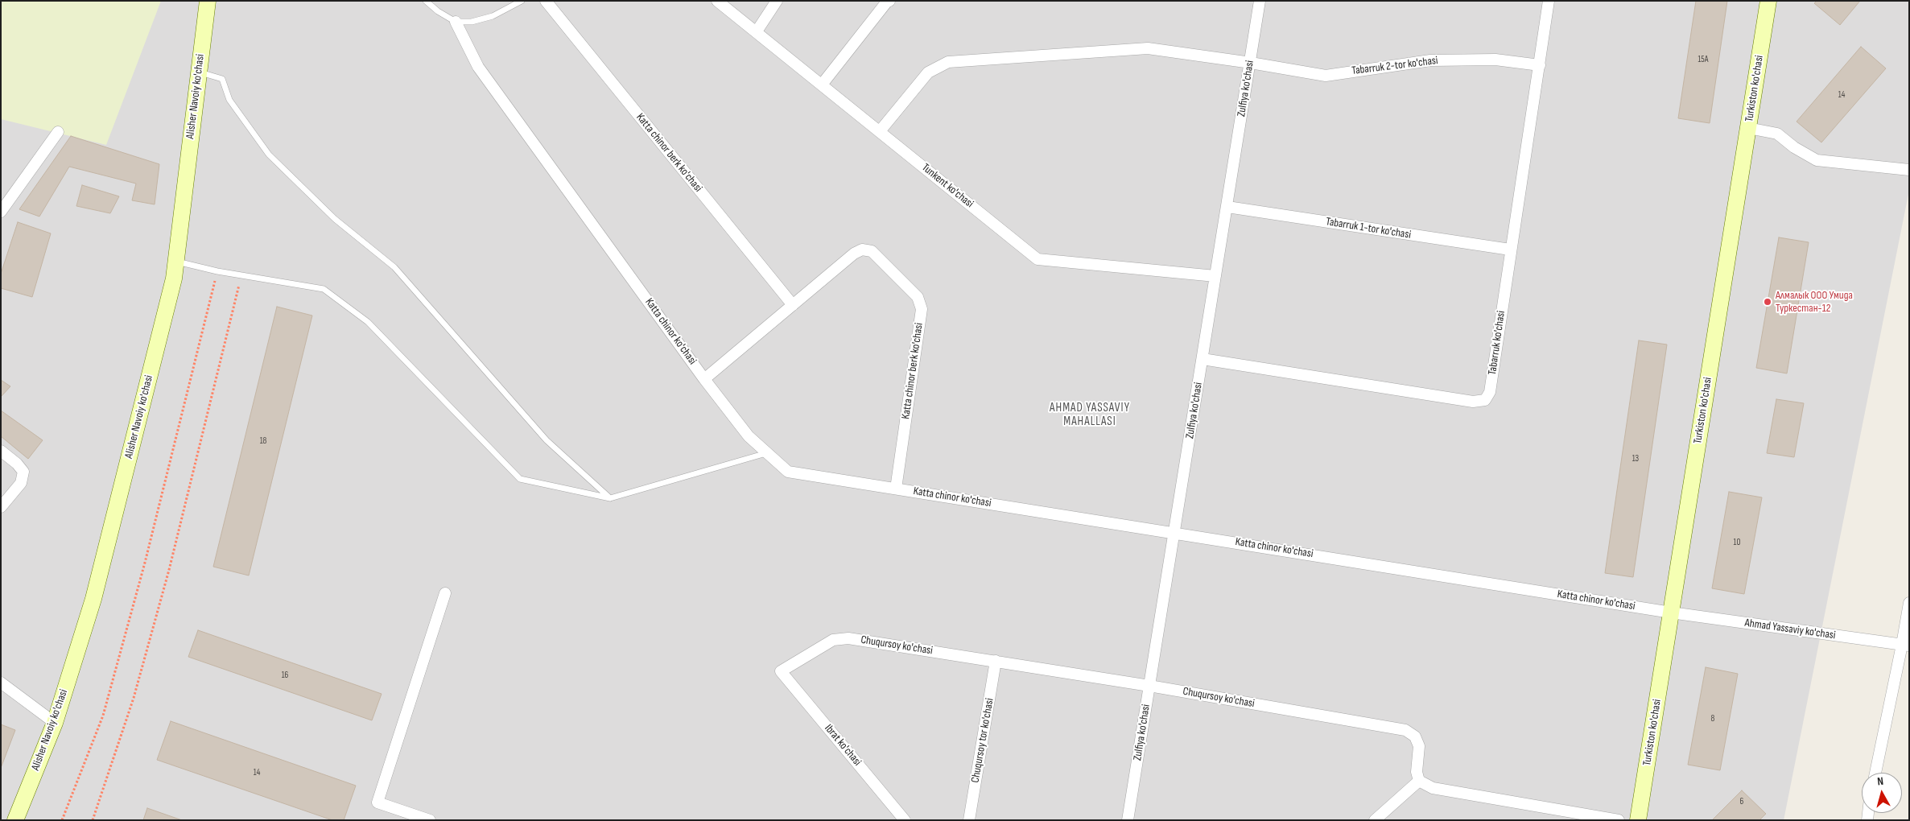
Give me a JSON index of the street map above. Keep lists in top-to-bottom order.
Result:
{
  "streets": {
    "street": [
      "Tabarruk 2-tor ko'chasi",
      "Zulfiya ko'chasi",
      "Turkiston ko'chasi",
      "Alisher Navoiy ko'chasi",
      "Katta chinor berk ko'chasi",
      "Tunkent ko'chasi",
      "Tabarruk 1-tor ko'chasi",
      "Katta chinor ko'chasi",
      "Tabarruk ko'chasi",
      "Ahmad Yassaviy ko'chasi",
      "Chuqursoy ko'chasi",
      "Chuqursoy tor ko'chasi",
      "Ibrat ko'chasi"
    ]
  },
  "crossings": [
    ["Tabarruk 2-tor ko'chasi", "Zulfiya ko'chasi"],
    ["Tabarruk 2-tor ko'chasi", "Tunkent ko'chasi"],
    ["Tabarruk 2-tor ko'chasi", "Tabarruk ko'chasi"],
    ["Zulfiya ko'chasi", "Tunkent ko'chasi"],
    ["Zulfiya ko'chasi", "Tabarruk 1-tor ko'chasi"],
    ["Zulfiya ko'chasi", "Katta chinor ko'chasi"],
    ["Zulfiya ko'chasi", "Tabarruk ko'chasi"],
    ["Zulfiya ko'chasi", "Chuqursoy ko'chasi"],
    ["Turkiston ko'chasi", "Katta chinor ko'chasi"],
    ["Turkiston ko'chasi", "Ahmad Yassaviy ko'chasi"],
    ["Katta chinor berk ko'chasi", "Katta chinor ko'chasi"],
    ["Tabarruk 1-tor ko'chasi", "Tabarruk ko'chasi"],
    ["Katta chinor ko'chasi", "Ahmad Yassaviy ko'chasi"],
    ["Chuqursoy ko'chasi", "Chuqursoy tor ko'chasi"],
    ["Chuqursoy ko'chasi", "Ibrat ko'chasi"]
  ],
  "districts": ["AHMAD YASSAVIY MAHALLASI"],
  "places": ["Алмалык ООО Умида Туркестан-12"],
  "house_numbers": [
    "15А",
    "14",
    "18",
    "13",
    "10",
    "16",
    "8",
    "14",
    "6"
  ],
  "north": "top"
}
